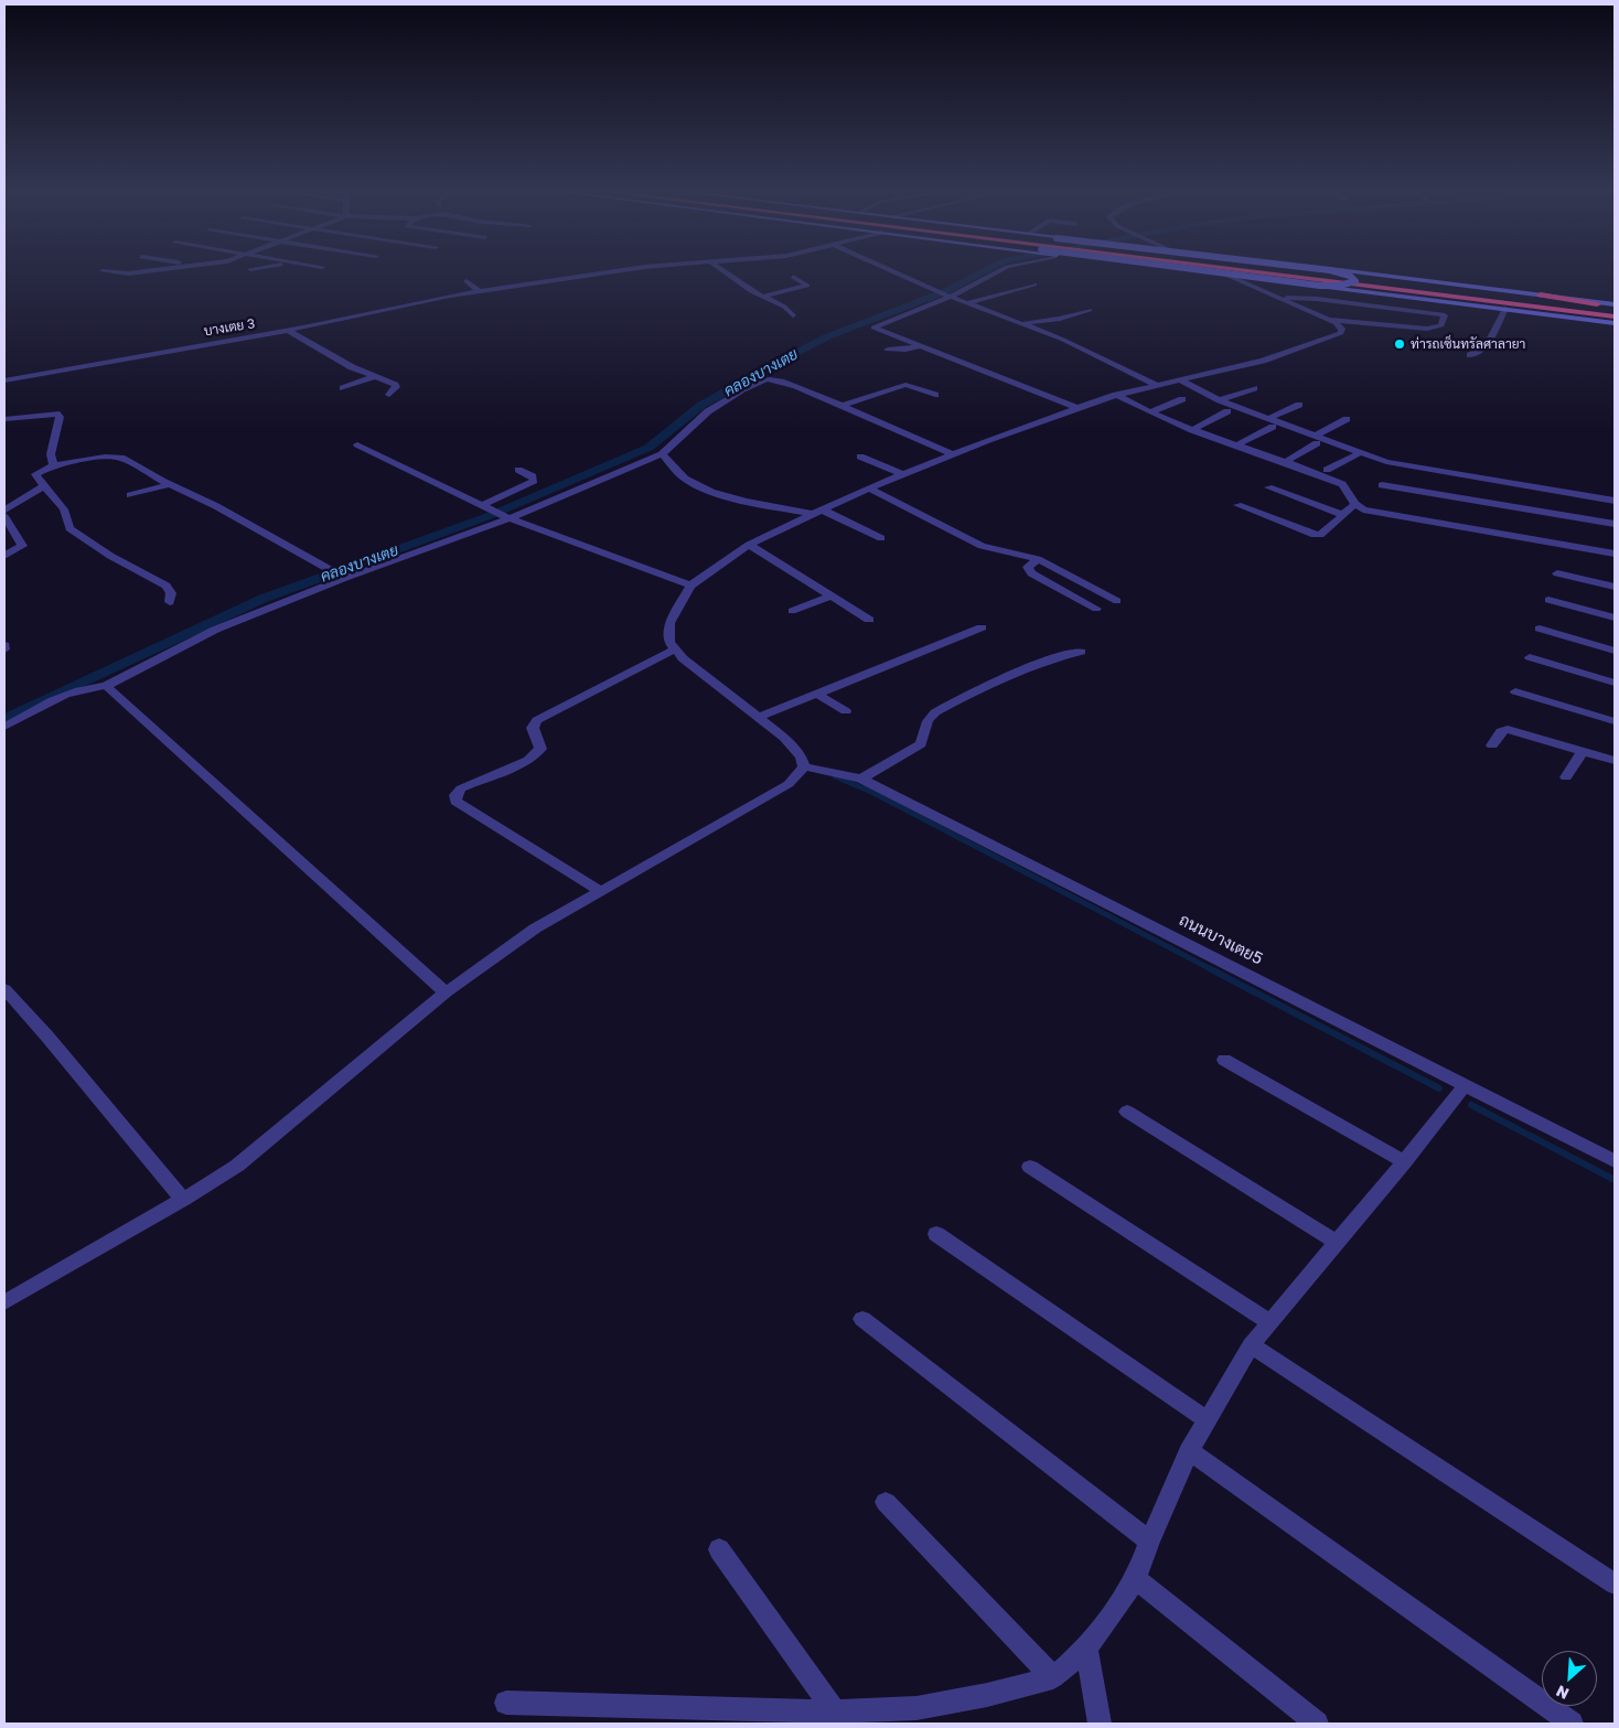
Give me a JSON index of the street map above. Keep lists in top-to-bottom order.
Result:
{
  "streets": {
    "street": ["บางเตย 3", "ถนนบางเตย5"]
  },
  "water": ["คลองบางเตย"],
  "places": ["ท่ารถเซ็นทรัลศาลายา"],
  "north": "bottom left"
}
